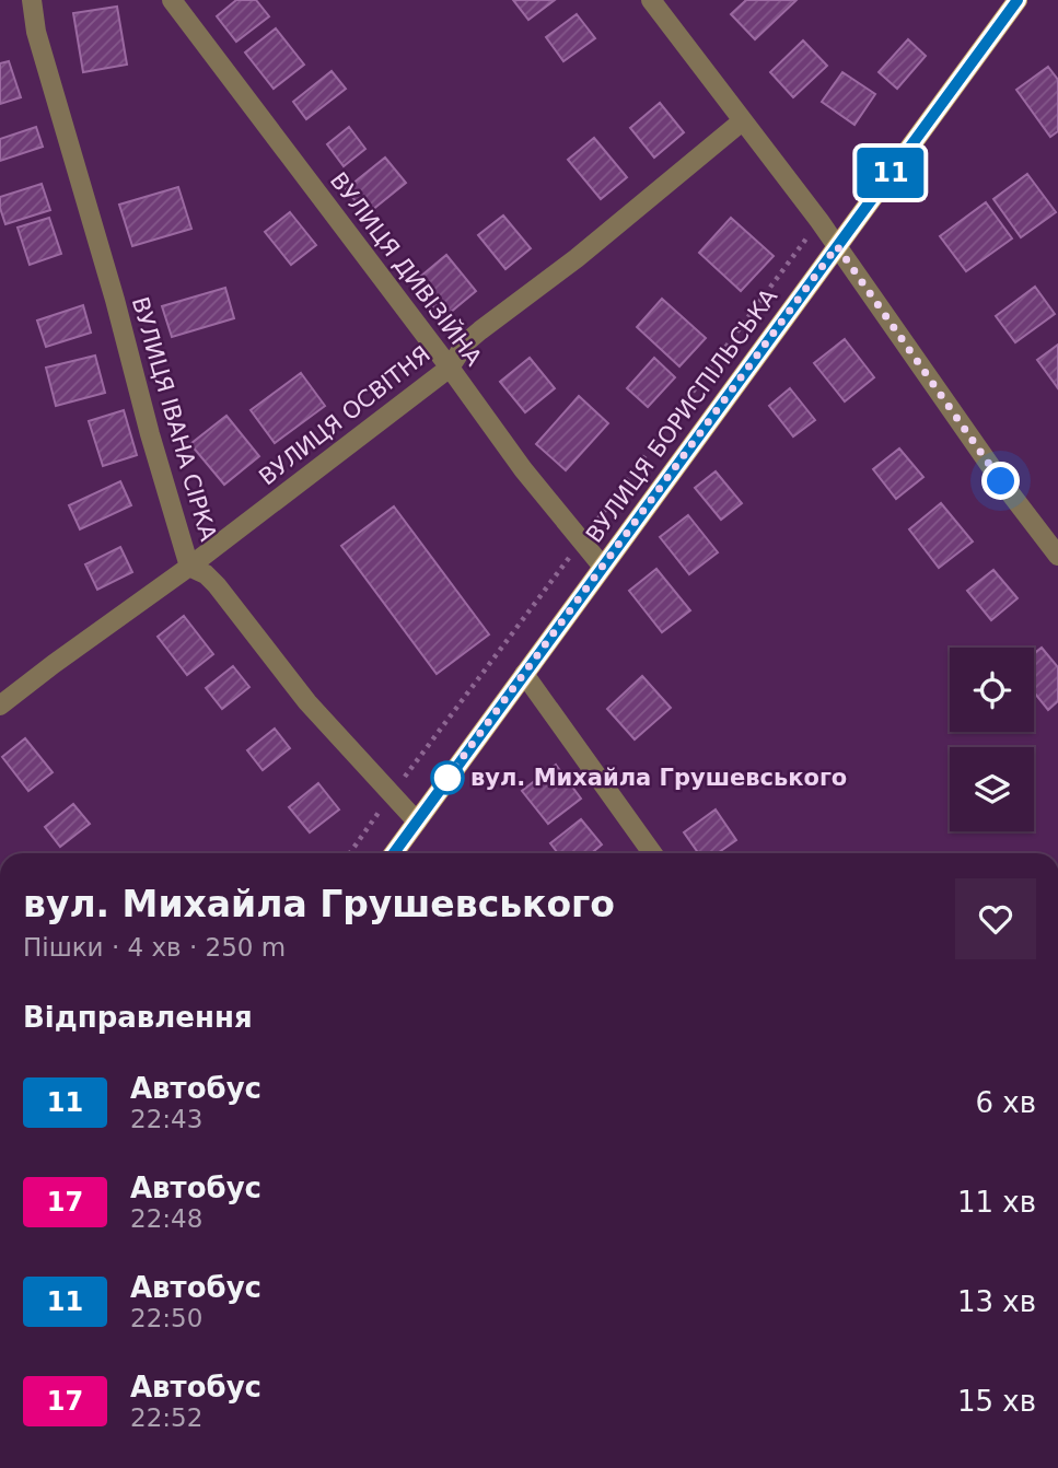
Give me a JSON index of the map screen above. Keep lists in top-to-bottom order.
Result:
{
  "streets": {
    "main road": ["ВУЛИЦЯ БОРИСПІЛЬСЬКА"],
    "street": ["ВУЛИЦЯ ДИВІЗІЙНА", "ВУЛИЦЯ ОСВІТНЯ", "ВУЛИЦЯ ІВАНА СІРКА"]
  },
  "crossings": [
    ["ВУЛИЦЯ ДИВІЗІЙНА", "ВУЛИЦЯ ОСВІТНЯ"],
    ["ВУЛИЦЯ ДИВІЗІЙНА", "ВУЛИЦЯ БОРИСПІЛЬСЬКА"],
    ["ВУЛИЦЯ ОСВІТНЯ", "ВУЛИЦЯ ІВАНА СІРКА"],
    ["ВУЛИЦЯ БОРИСПІЛЬСЬКА", "ВУЛИЦЯ ІВАНА СІРКА"]
  ],
  "places": ["вул. Михайла Грушевського"],
  "lines": ["bus line 11"],
  "page": {
    "on_map": "11",
    "heading": [
      ["вул. Михайла Грушевського", "Пішки · 4 хв · 250 m"],
      "Відправлення"
    ],
    "list": [
      {
        "mark": "11",
        "name": "Автобус",
        "note": "22:43",
        "value": "6 хв"
      },
      {
        "mark": "17",
        "name": "Автобус",
        "note": "22:48",
        "value": "11 хв"
      },
      {
        "mark": "11",
        "name": "Автобус",
        "note": "22:50",
        "value": "13 хв"
      },
      {
        "mark": "17",
        "name": "Автобус",
        "note": "22:52",
        "value": "15 хв"
      }
    ]
  }
}
